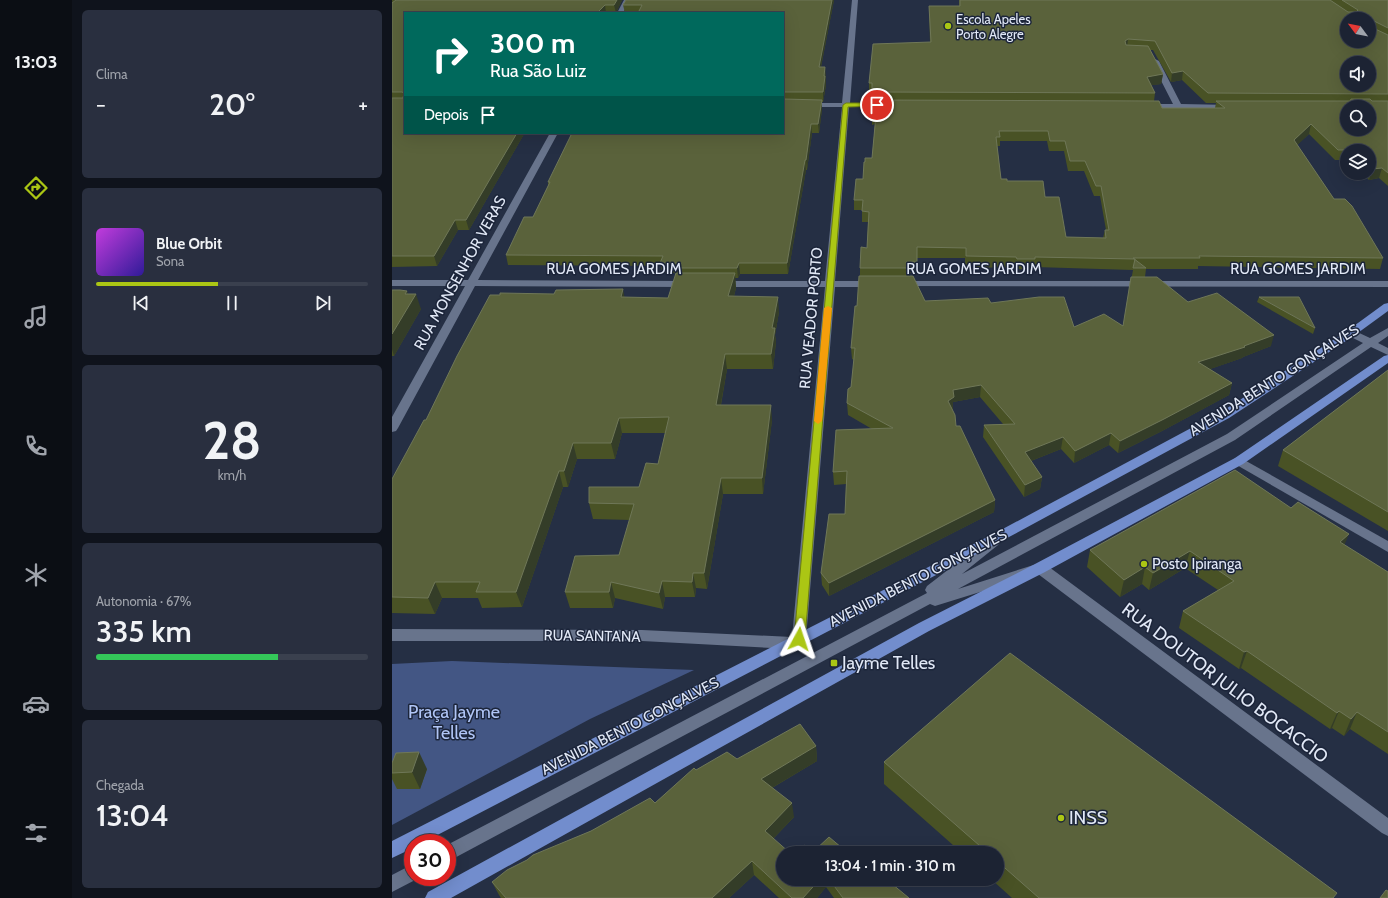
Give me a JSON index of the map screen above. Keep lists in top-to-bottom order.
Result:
{
  "streets": {
    "main road": ["AVENIDA BENTO GONÇALVES"],
    "street": [
      "RUA GOMES JARDIM",
      "RUA MONSENHOR VERAS",
      "RUA VEADOR PORTO",
      "RUA SANTANA",
      "RUA DOUTOR JULIO BOCACCIO"
    ]
  },
  "crossings": [
    ["RUA GOMES JARDIM", "RUA MONSENHOR VERAS"],
    ["RUA GOMES JARDIM", "RUA VEADOR PORTO"],
    ["RUA VEADOR PORTO", "AVENIDA BENTO GONÇALVES"],
    ["RUA VEADOR PORTO", "RUA SANTANA"],
    ["AVENIDA BENTO GONÇALVES", "RUA SANTANA"]
  ],
  "parks": ["Praça Jayme Telles"],
  "places": {
    "other": ["Escola Apeles Porto Alegre", "Posto Ipiranga", "INSS"],
    "transit": ["Jayme Telles"]
  },
  "north": "top left",
  "page": {
    "tabs": "13:03",
    "tile": [
      "Clima",
      ["28", "km/h"],
      ["Autonomia · 67%", "335 km"],
      ["Chegada", "13:04"]
    ],
    "turn": ["300 m", "Rua São Luiz"],
    "heat": ["−", "20°", "+"],
    "then": "Depois",
    "song": ["Blue Orbit", "Sona"],
    "limit": "30",
    "trip": "13:04 · 1 min · 310 m"
  }
}
